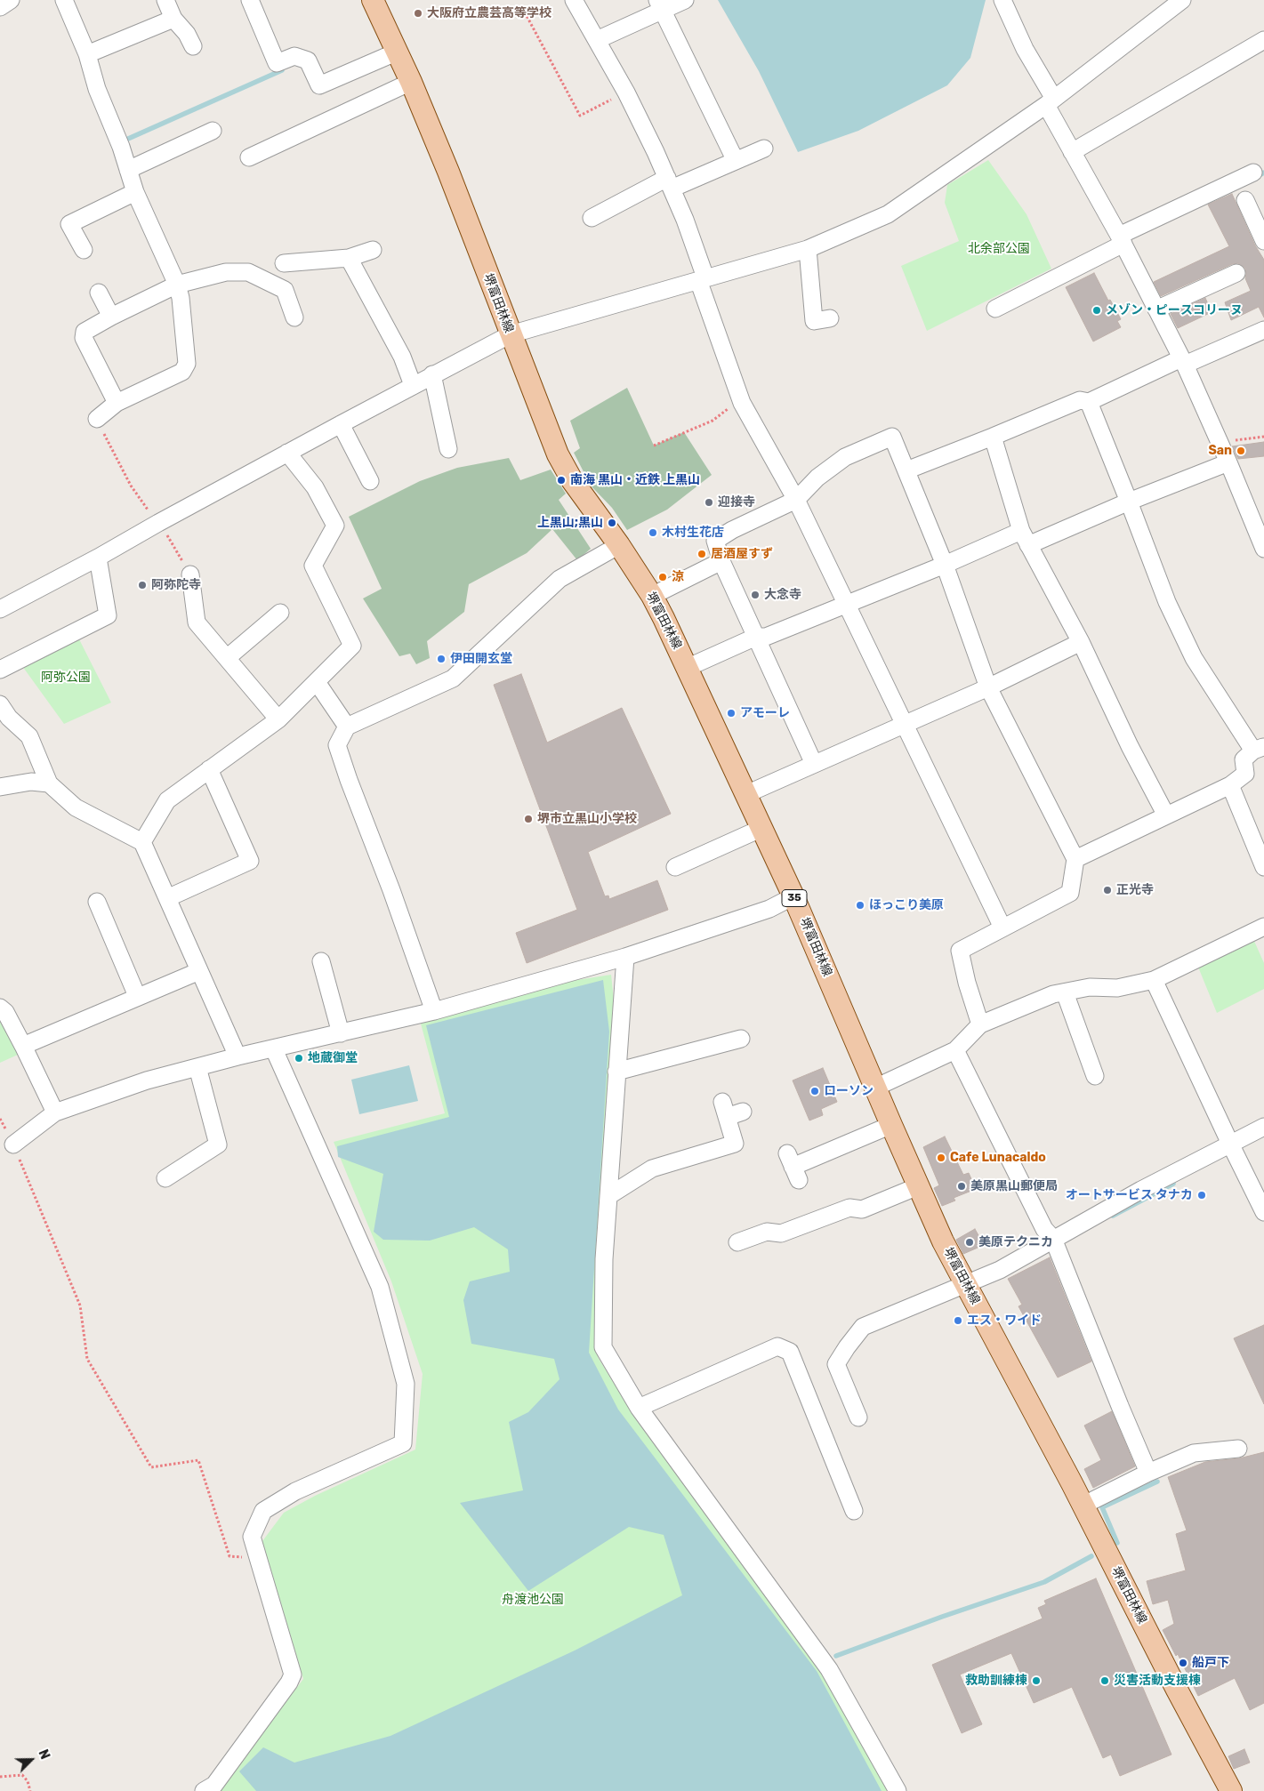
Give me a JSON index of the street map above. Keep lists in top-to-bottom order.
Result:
{
  "streets": {
    "main road": ["堺富田林線", "35"]
  },
  "parks": ["北余部公園", "阿弥公園", "舟渡池公園"],
  "places": [
    "大阪府立農芸高等学校",
    "メゾン・ピースコリーヌ",
    "San",
    "南海 黒山・近鉄 上黒山",
    "迎接寺",
    "上黒山;黒山",
    "木村生花店",
    "居酒屋すず",
    "涼",
    "阿弥陀寺",
    "大念寺",
    "伊田開玄堂",
    "アモーレ",
    "堺市立黒山小学校",
    "正光寺",
    "ほっこり美原",
    "地蔵御堂",
    "ローソン",
    "Cafe Lunacaldo",
    "美原黒山郵便局",
    "オートサービス タナカ",
    "美原テクニカ",
    "エス・ワイド",
    "船戸下",
    "救助訓練棟",
    "災害活動支援棟"
  ],
  "north": "top right"
}
